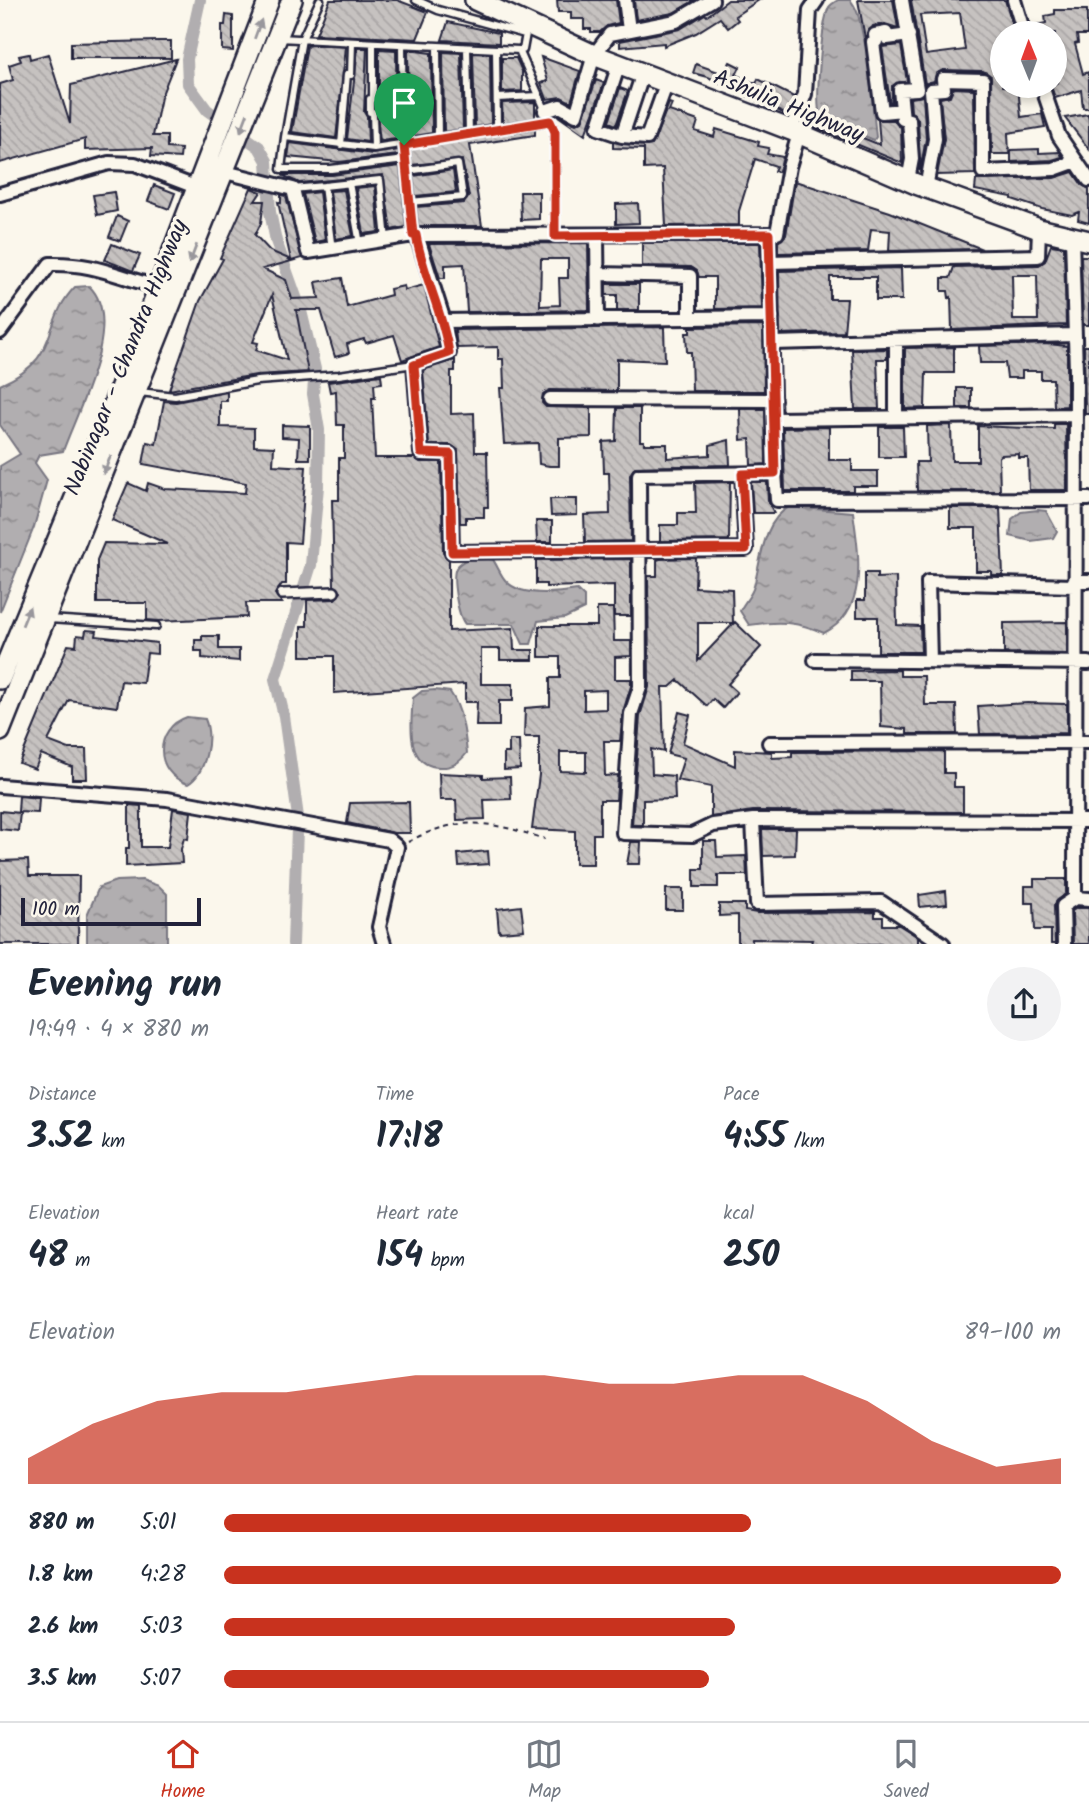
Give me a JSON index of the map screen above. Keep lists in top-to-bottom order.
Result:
{
  "streets": {
    "highway": ["Ashulia Highway", "Nabinagar - Chandra Highway"]
  },
  "scale_bar": "100 m",
  "north": "top",
  "page": {
    "scale": "100 m",
    "heading": ["Evening run", "19:49 · 4 × 880 m"],
    "stats": [
      ["Distance", "3.52 km"],
      ["Time", "17:18"],
      ["Pace", "4:55 /km"],
      ["Elevation", "48 m"],
      ["Heart rate", "154 bpm"],
      ["kcal", "250"]
    ],
    "chart": ["Elevation", "89–100 m"],
    "list": [
      {
        "name": "880 m",
        "note": "5:01"
      },
      {
        "name": "1.8 km",
        "note": "4:28"
      },
      {
        "name": "2.6 km",
        "note": "5:03"
      },
      {
        "name": "3.5 km",
        "note": "5:07"
      }
    ],
    "tabs": ["Home", "Map", "Saved"]
  }
}
